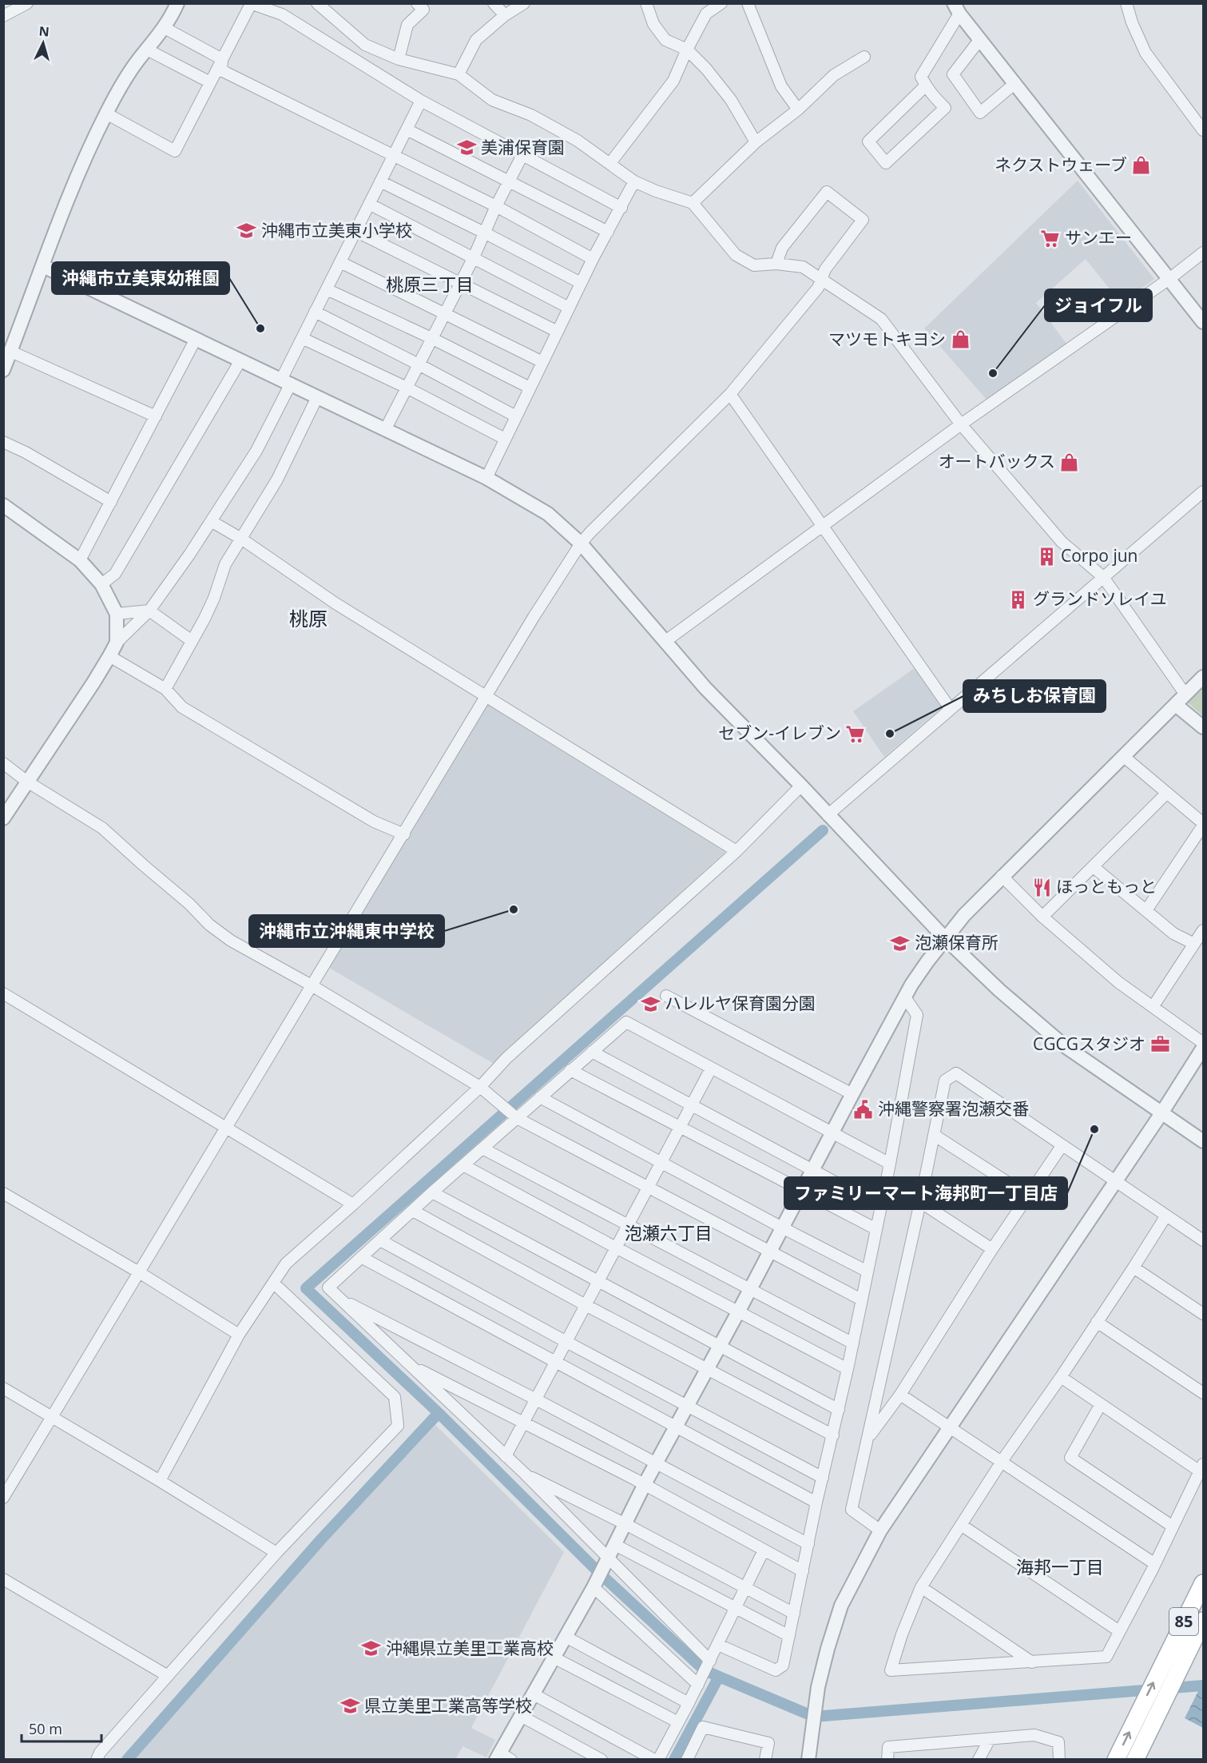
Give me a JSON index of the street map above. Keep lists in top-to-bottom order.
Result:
{
  "streets": {
    "main road": ["85"]
  },
  "districts": [
    "桃原三丁目",
    "桃原",
    "泡瀬六丁目",
    "海邦一丁目"
  ],
  "places": {
    "school or university": [
      "美浦保育園",
      "沖縄市立美東小学校",
      "泡瀬保育所",
      "ハレルヤ保育園分園",
      "沖縄県立美里工業高校",
      "県立美里工業高等学校"
    ],
    "shop": ["ネクストウェーブ", "マツモトキヨシ", "オートバックス"],
    "supermarket": ["サンエー", "セブン-イレブン"],
    "other": [
      "沖縄市立美東幼稚園",
      "ジョイフル",
      "みちしお保育園",
      "沖縄市立沖縄東中学校",
      "ファミリーマート海邦町一丁目店"
    ],
    "building": ["Corpo jun", "グランドソレイユ"],
    "restaurant": ["ほっともっと"],
    "office": ["CGCGスタジオ"],
    "public building": ["沖縄警察署泡瀬交番"]
  },
  "scale_bar": "50 m",
  "north": "top"
}
